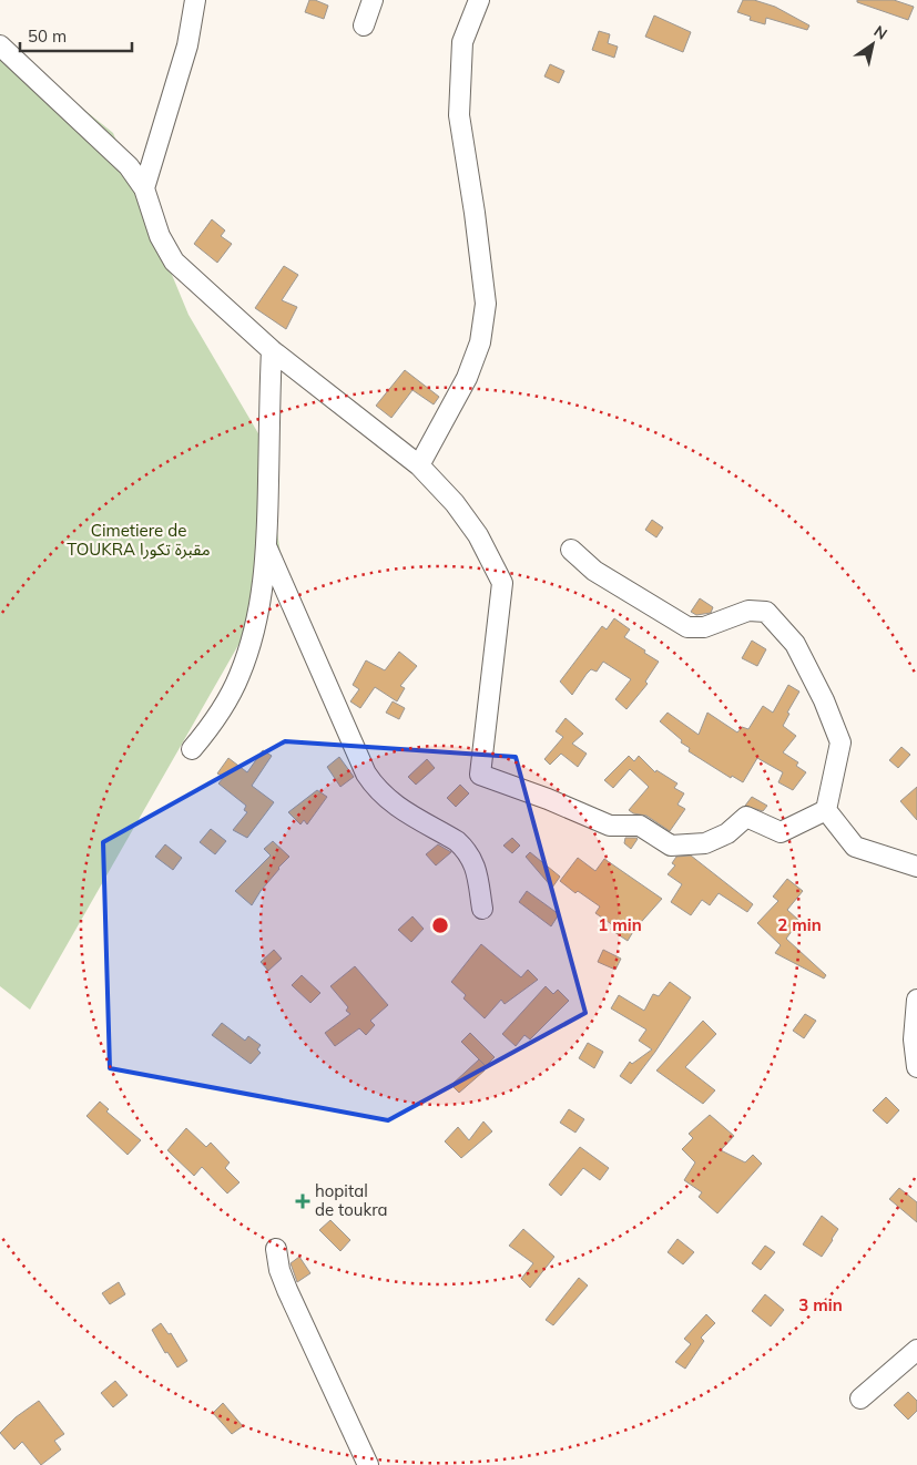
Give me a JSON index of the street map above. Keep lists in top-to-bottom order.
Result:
{
  "parks": ["Cimetiere de TOUKRA مقبرة تكورا"],
  "places": {
    "health": ["hopital de toukra"]
  },
  "scale_bar": "50 m",
  "north": "top right",
  "rings": ["1 min", "2 min", "3 min"]
}
